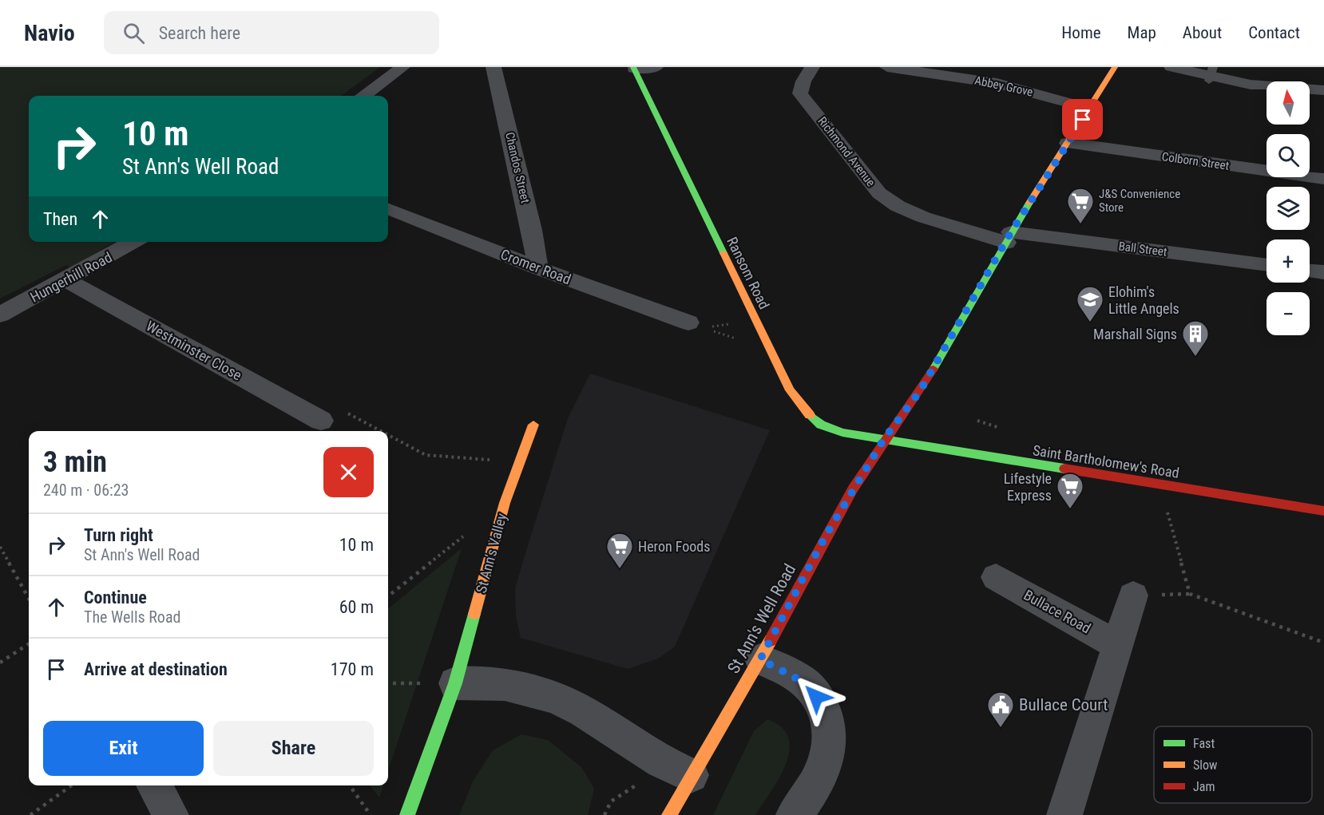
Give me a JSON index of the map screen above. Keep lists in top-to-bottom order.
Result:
{
  "streets": {
    "street": [
      "Abbey Grove",
      "Richmond Avenue",
      "Colborn Street",
      "Chandos Street",
      "Ball Street",
      "Cromer Road",
      "Ransom Road",
      "Hungerhill Road",
      "Westminster Close",
      "Saint Bartholomew's Road",
      "St Ann's Valley",
      "Bullace Road",
      "St Ann's Well Road"
    ]
  },
  "crossings": [
    ["Abbey Grove", "St Ann's Well Road"],
    ["Richmond Avenue", "Ball Street"],
    ["Richmond Avenue", "St Ann's Well Road"],
    ["Colborn Street", "St Ann's Well Road"],
    ["Chandos Street", "Cromer Road"],
    ["Ball Street", "St Ann's Well Road"],
    ["Ransom Road", "Saint Bartholomew's Road"],
    ["Ransom Road", "St Ann's Well Road"],
    ["Hungerhill Road", "Westminster Close"],
    ["Saint Bartholomew's Road", "St Ann's Well Road"]
  ],
  "places": {
    "supermarket": ["J&S Convenience Store", "Lifestyle Express", "Heron Foods"],
    "school or university": ["Elohim's Little Angels"],
    "building": ["Marshall Signs"],
    "public building": ["Bullace Court"]
  },
  "legend": ["Fast", "Slow", "Jam"],
  "north": "top",
  "page": {
    "header": "Navio",
    "search": "Search here",
    "nav": [
      "Home",
      "Map",
      "About",
      "Contact"
    ],
    "map_buttons": ["+", "−"],
    "turn": ["10 m", "St Ann's Well Road"],
    "then": "Then",
    "heading": ["3 min", "240 m · 06:23"],
    "list": [
      {
        "name": "Turn right",
        "note": "St Ann's Well Road",
        "value": "10 m"
      },
      {
        "name": "Continue",
        "note": "The Wells Road",
        "value": "60 m"
      },
      {
        "name": "Arrive at destination",
        "value": "170 m"
      }
    ],
    "buttons": ["Exit", "Share"]
  }
}
